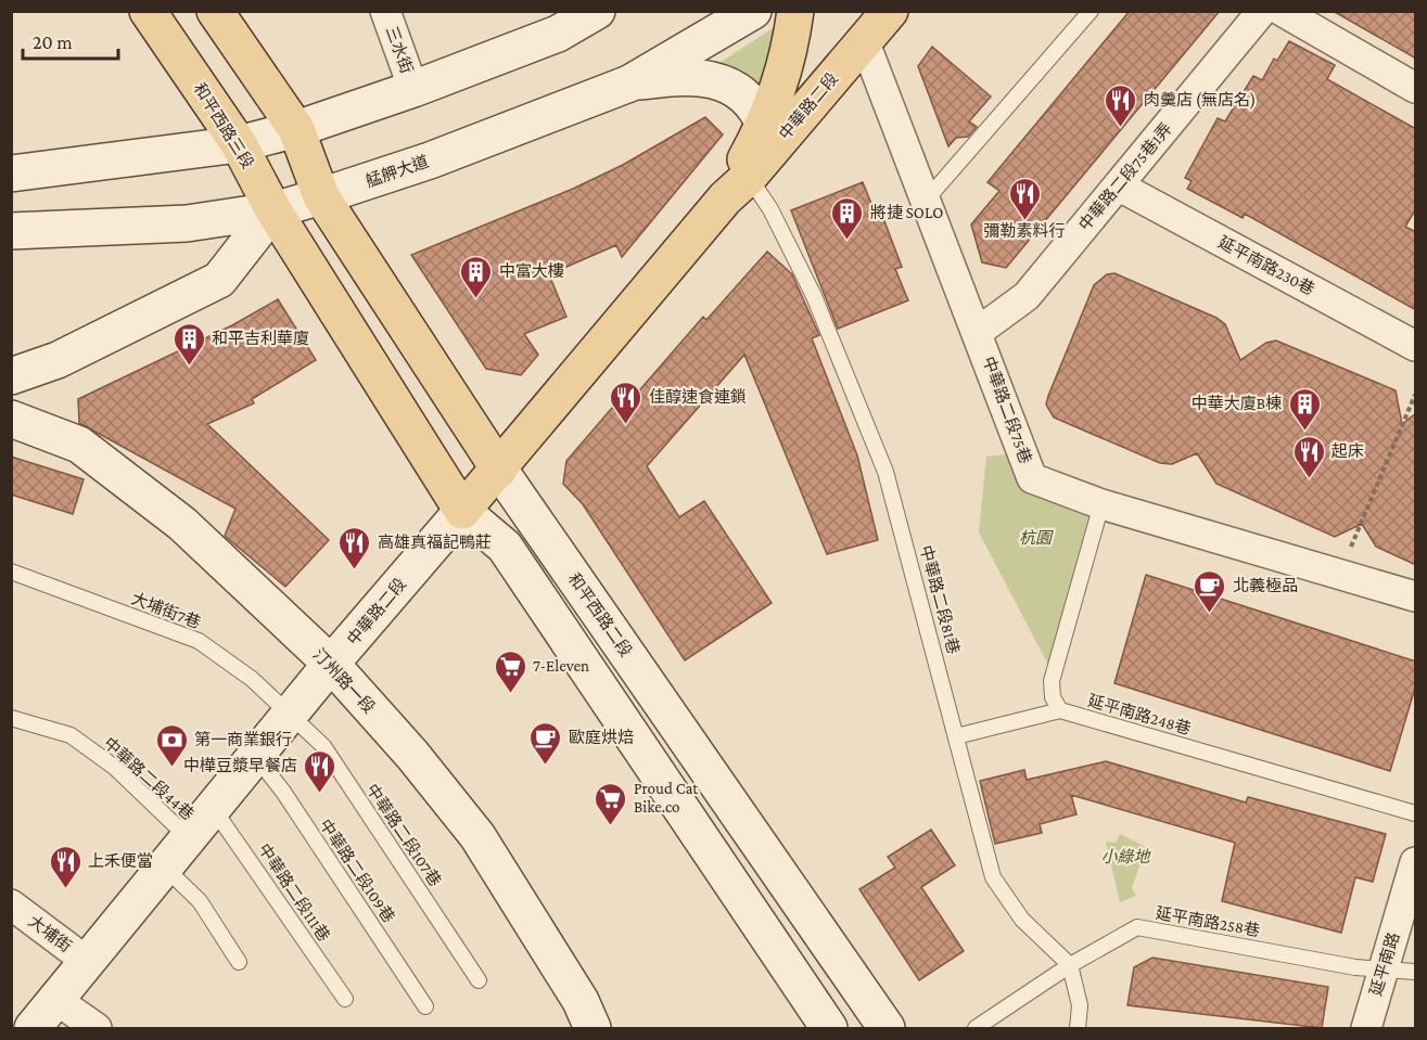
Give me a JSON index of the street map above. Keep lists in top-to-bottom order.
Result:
{
  "streets": {
    "main road": [
      "中華路二段",
      "和平西路三段",
      "艋舺大道",
      "和平西路二段",
      "汀州路一段"
    ],
    "street": [
      "三水街",
      "中華路二段75巷1弄",
      "延平南路230巷",
      "中華路二段75巷",
      "大埔街",
      "延平南路"
    ],
    "lane": [
      "中華路二段81巷",
      "大埔街7巷",
      "延平南路248巷",
      "中華路二段44巷",
      "中華路二段107巷",
      "中華路二段109巷",
      "中華路二段111巷",
      "延平南路258巷"
    ]
  },
  "crossings": [
    ["中華路二段", "中華路二段75巷"],
    ["中華路二段", "中華路二段81巷"],
    ["中華路二段", "大埔街7巷"],
    ["中華路二段", "和平西路二段"],
    ["中華路二段", "汀州路一段"],
    ["中華路二段", "中華路二段44巷"],
    ["中華路二段", "中華路二段107巷"],
    ["中華路二段", "中華路二段109巷"],
    ["中華路二段", "中華路二段111巷"],
    ["中華路二段", "大埔街"],
    ["和平西路三段", "艋舺大道"],
    ["艋舺大道", "和平西路二段"],
    ["中華路二段75巷1弄", "延平南路230巷"],
    ["中華路二段75巷1弄", "中華路二段75巷"],
    ["中華路二段81巷", "延平南路258巷"],
    ["大埔街7巷", "中華路二段107巷"],
    ["延平南路258巷", "延平南路"]
  ],
  "parks": ["杭園", "小綠地"],
  "places": {
    "restaurant": [
      "肉羹店 (無店名)",
      "彌勒素料行",
      "佳醇速食連鎖",
      "起床",
      "高雄真福記鴨莊",
      "中樺豆漿早餐店",
      "上禾便當"
    ],
    "building": [
      "將捷 SOLO",
      "中富大樓",
      "和平吉利華廈",
      "中華大廈B棟"
    ],
    "cafe": ["北義極品", "歐庭烘焙"],
    "supermarket": ["7-Eleven", "Proud Cat Bike.co"],
    "bank": ["第一商業銀行"]
  },
  "scale_bar": "20 m"
}
